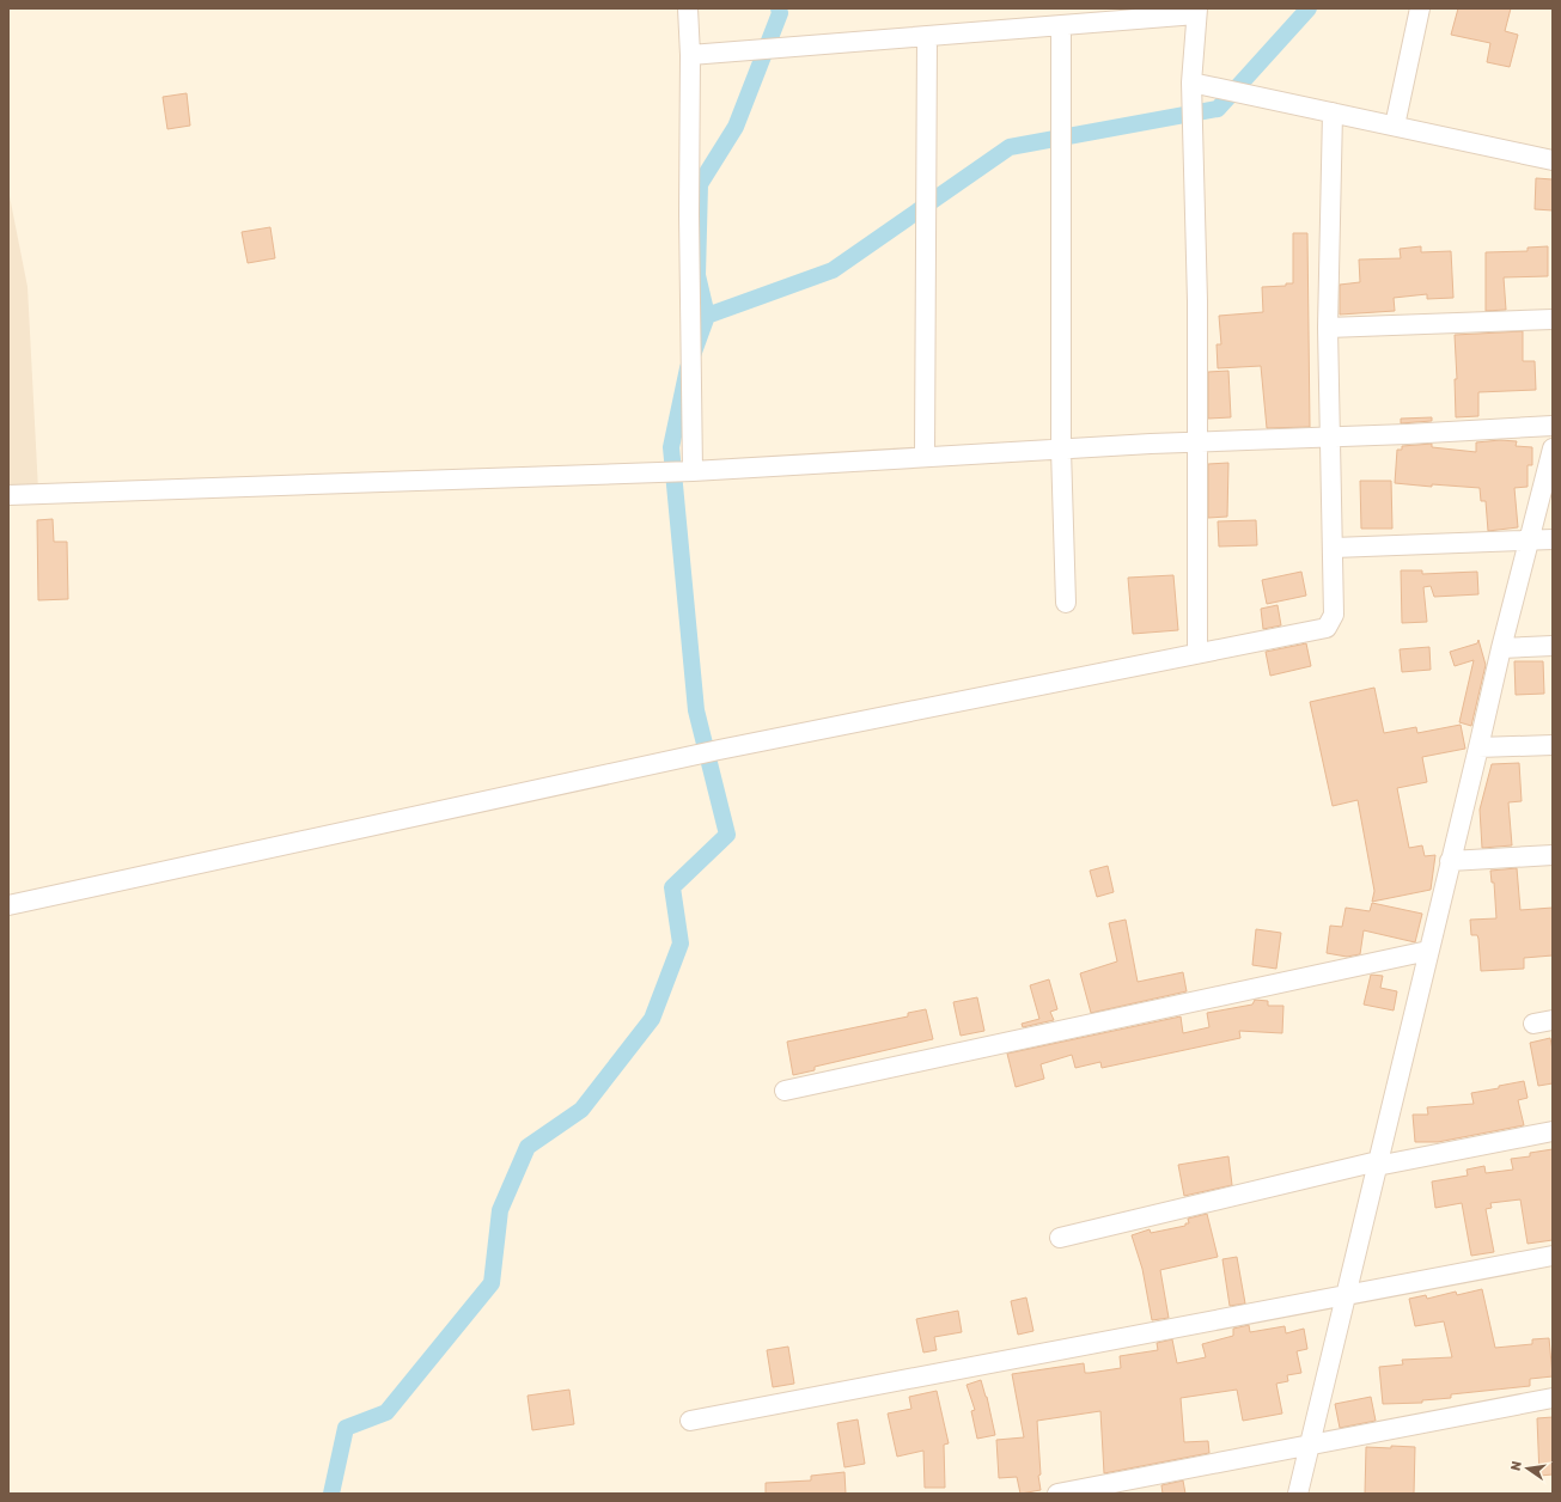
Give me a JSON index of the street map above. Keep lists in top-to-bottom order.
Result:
{
  "north": "left"
}
